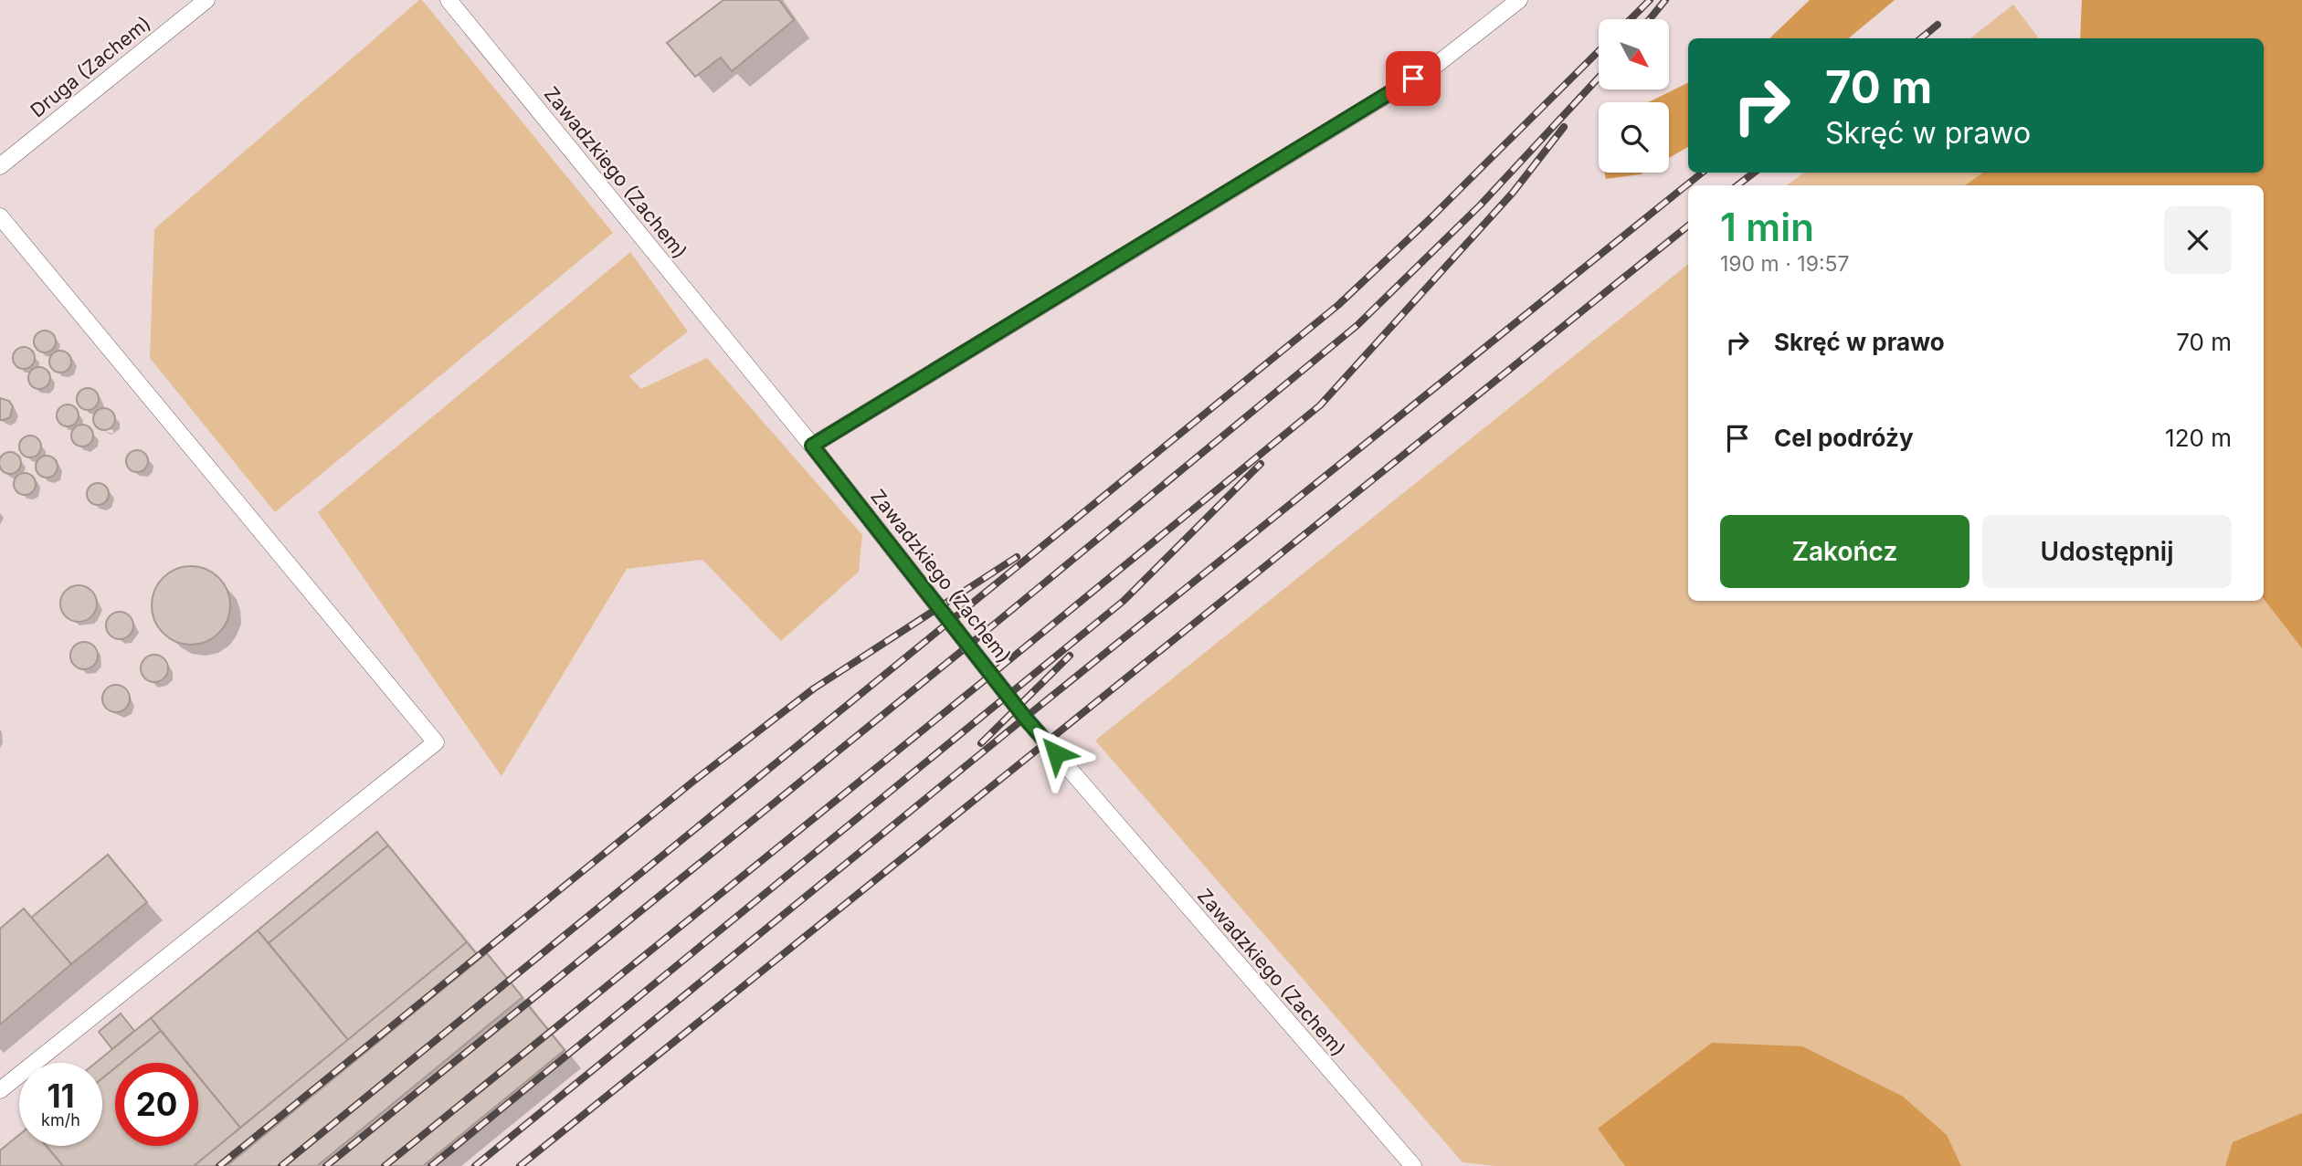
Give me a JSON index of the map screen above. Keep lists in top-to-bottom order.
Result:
{
  "streets": {
    "lane": ["Druga (Zachem)", "Zawadzkiego (Zachem)"]
  },
  "north": "bottom right",
  "page": {
    "turn": ["70 m", "Skręć w prawo"],
    "heading": ["1 min", "190 m · 19:57"],
    "list": [
      {
        "name": "Skręć w prawo",
        "value": "70 m"
      },
      {
        "name": "Cel podróży",
        "value": "120 m"
      }
    ],
    "buttons": ["Zakończ", "Udostępnij"],
    "speed": "11 km/h",
    "limit": "20"
  }
}
